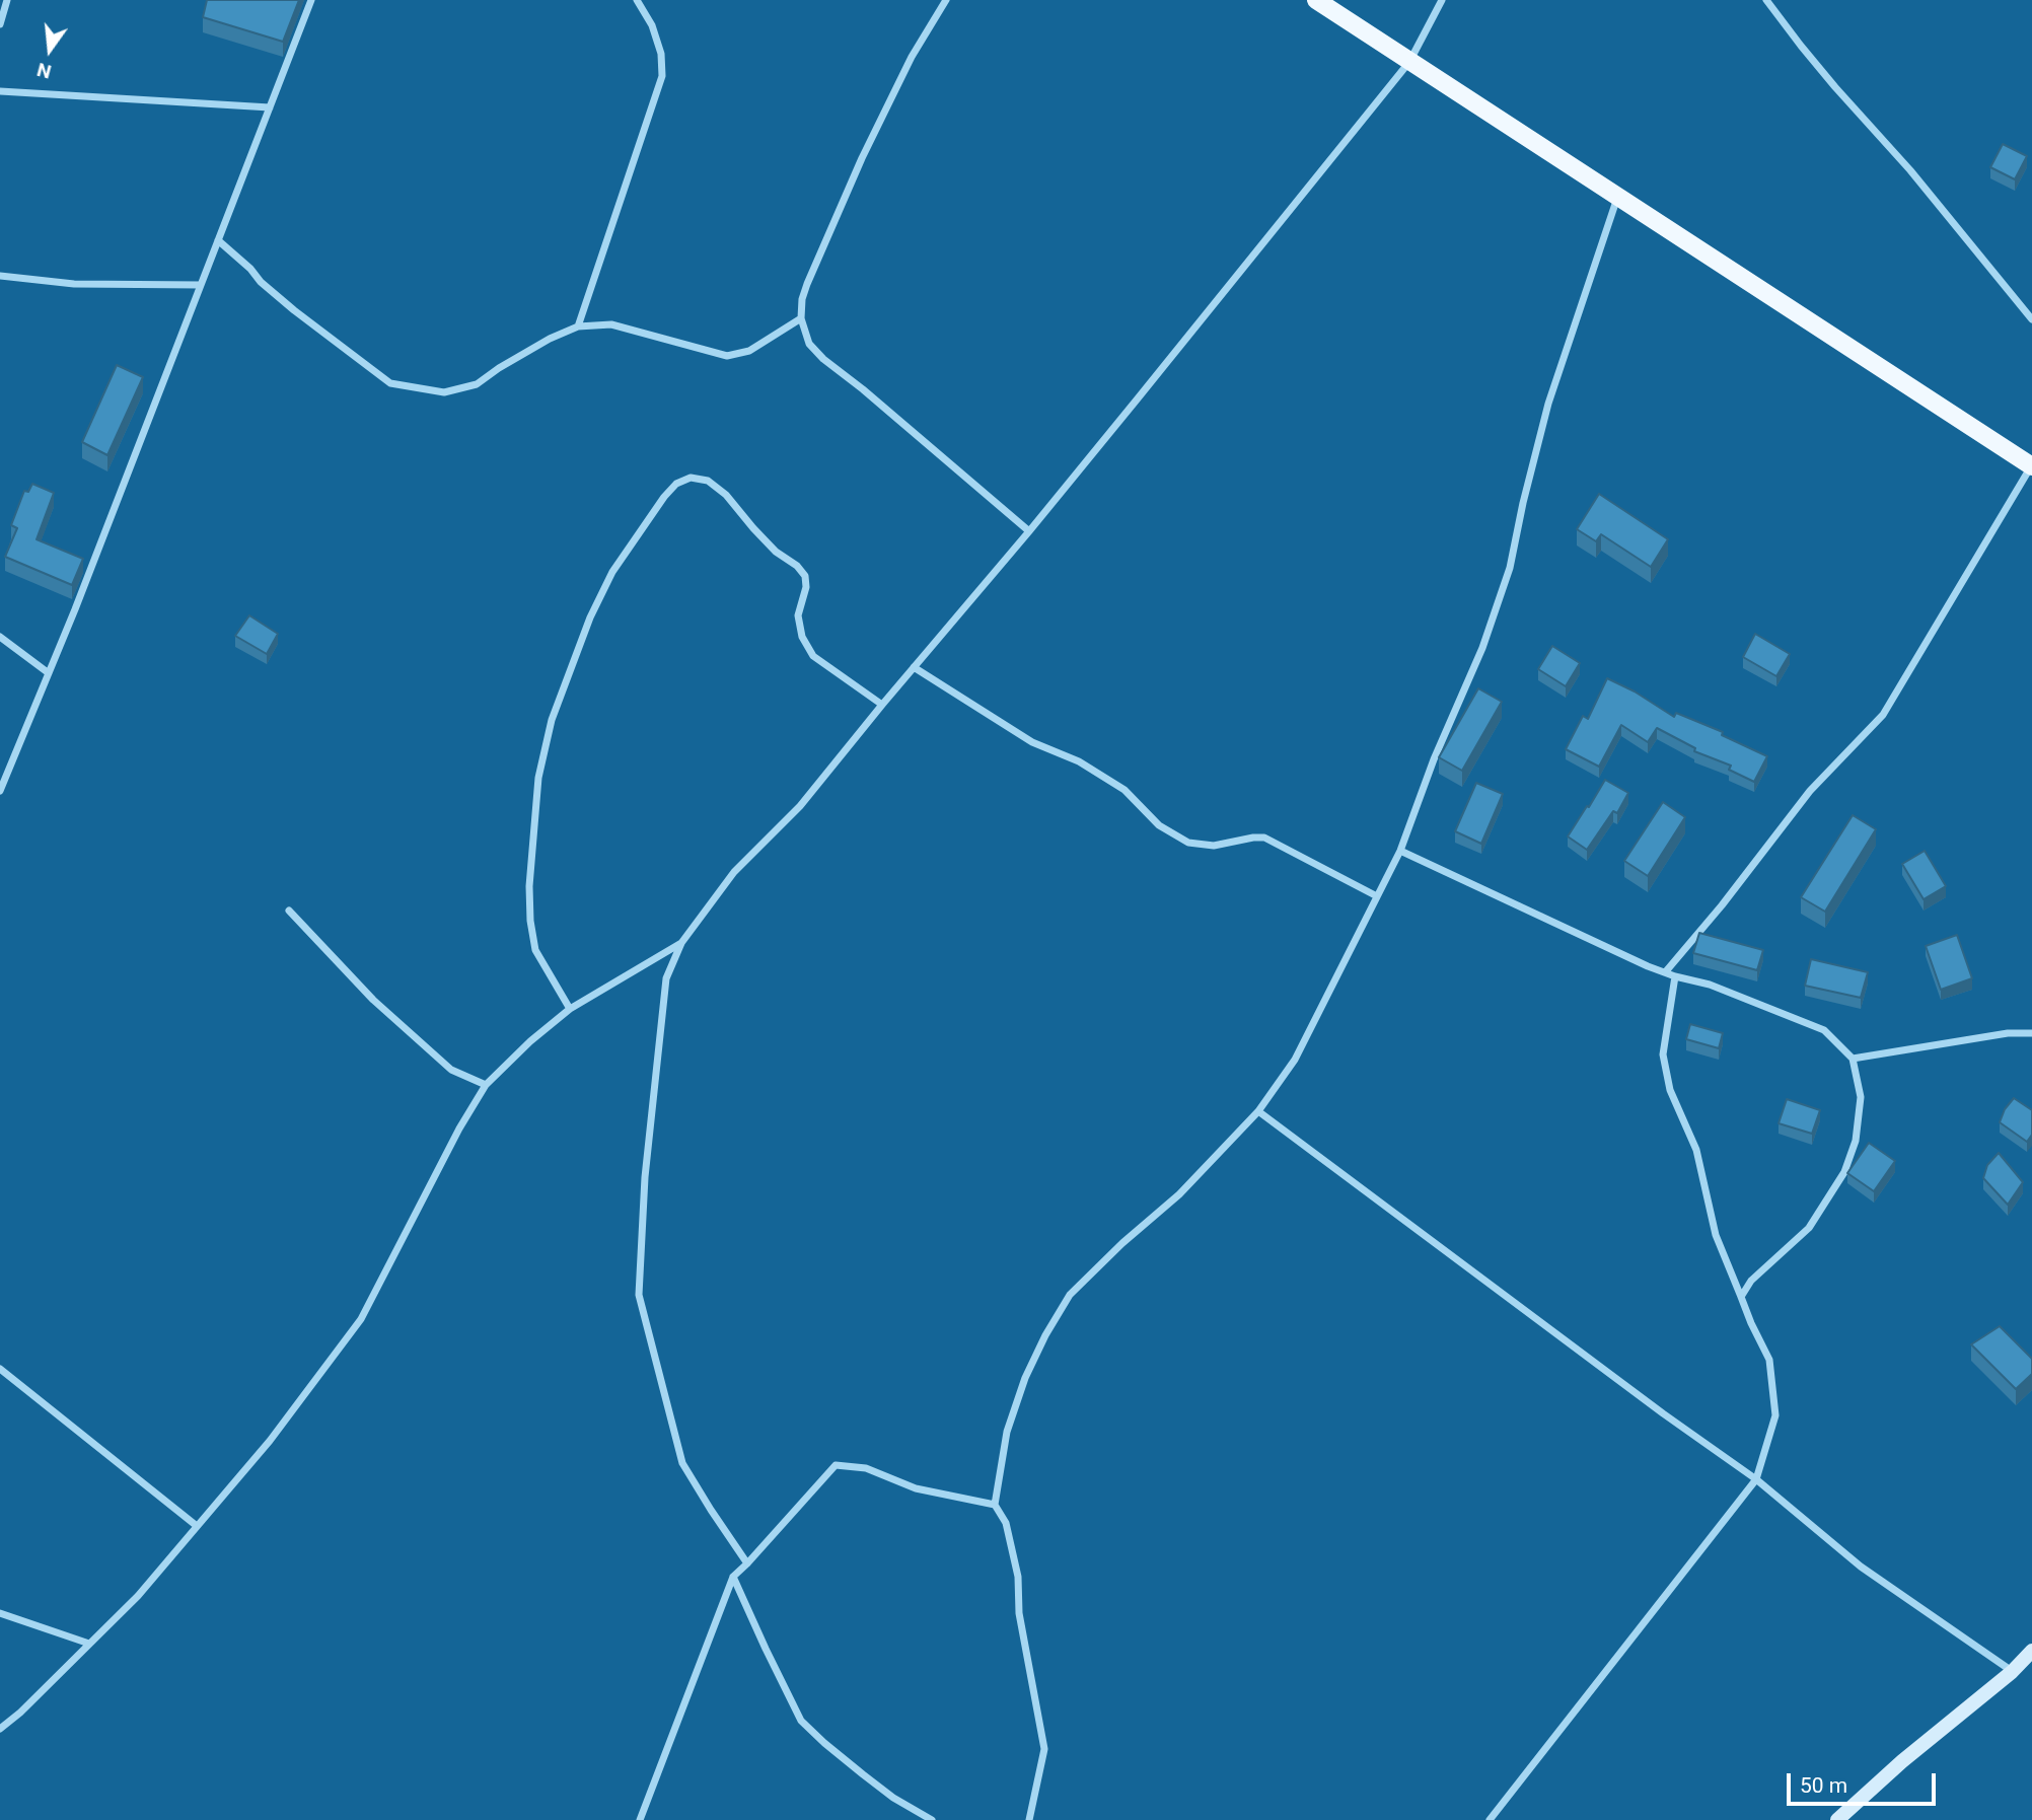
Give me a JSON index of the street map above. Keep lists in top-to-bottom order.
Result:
{
  "scale_bar": "50 m",
  "north": "bottom"
}
